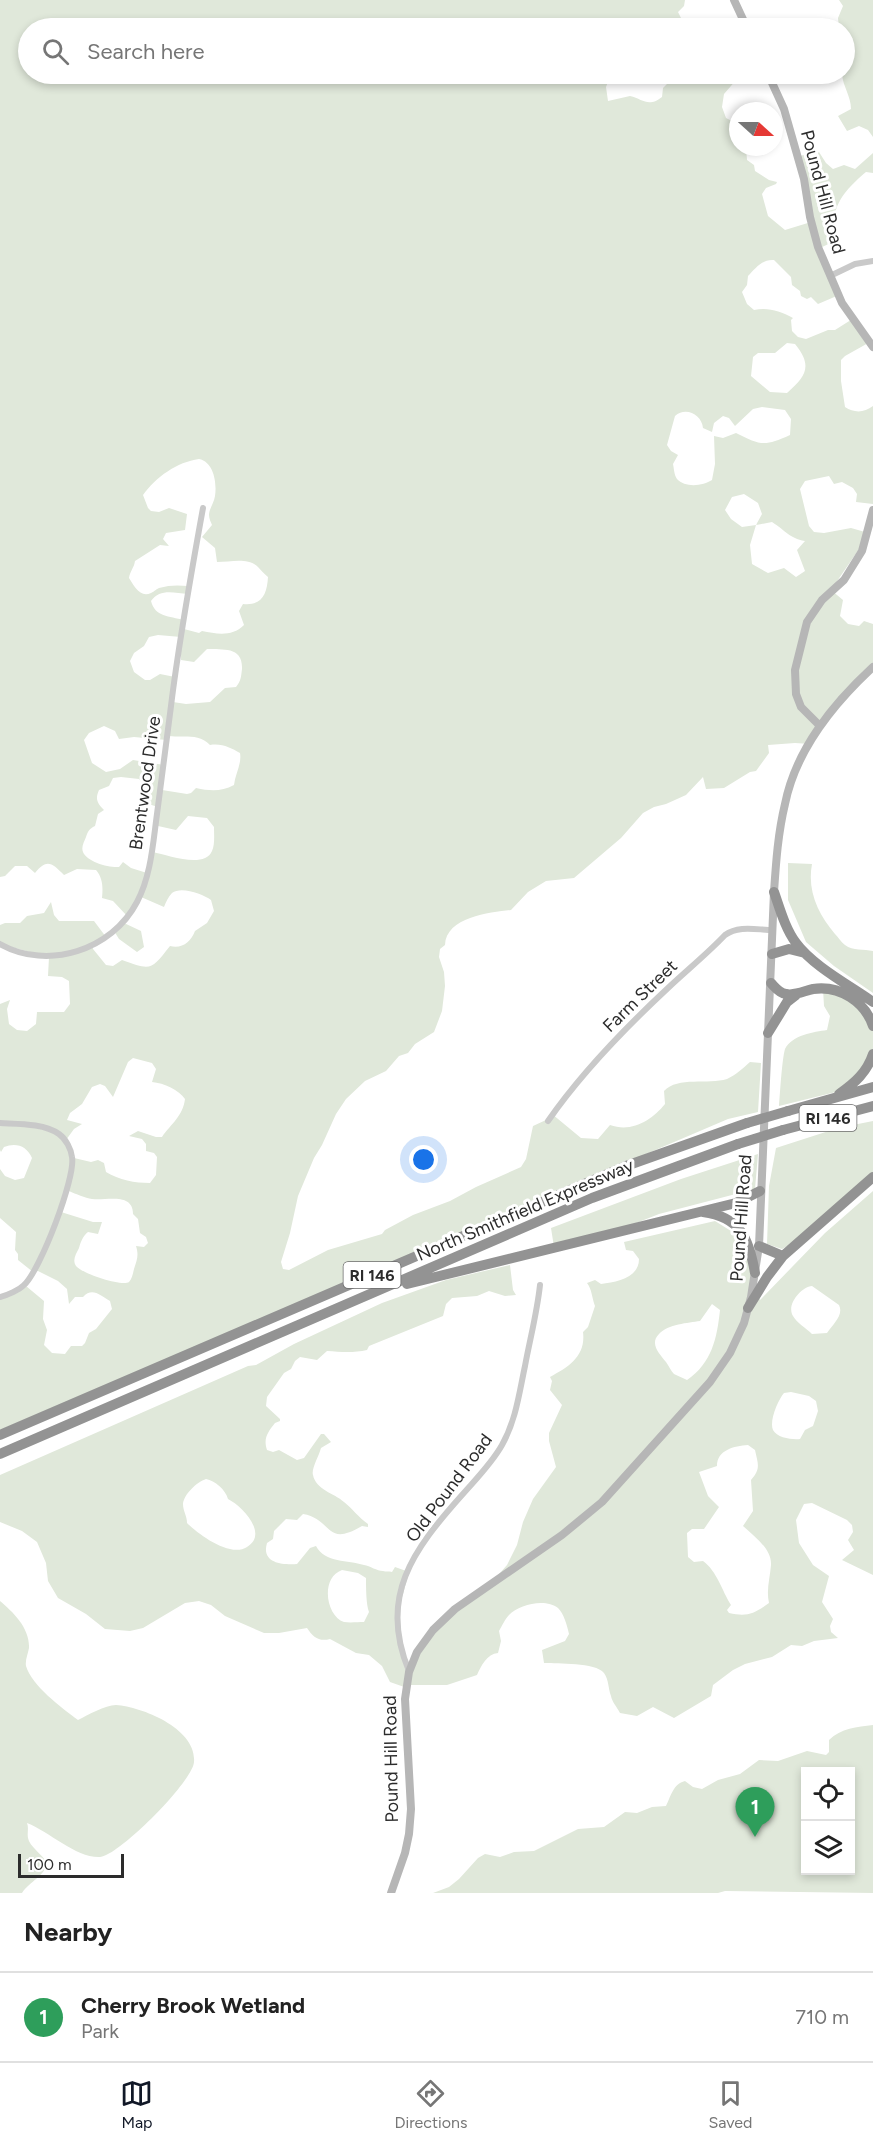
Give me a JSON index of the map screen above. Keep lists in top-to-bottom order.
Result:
{
  "streets": {
    "highway": ["RI 146", "North Smithfield Expressway"],
    "street": [
      "Pound Hill Road",
      "Brentwood Drive",
      "Farm Street",
      "Old Pound Road"
    ]
  },
  "crossings": [
    ["Pound Hill Road", "Farm Street"],
    ["Pound Hill Road", "Old Pound Road"]
  ],
  "scale_bar": "100 m",
  "north": "right",
  "page": {
    "search": "Search here",
    "pins": "1",
    "scale": "100 m",
    "heading": "Nearby",
    "list": [
      {
        "mark": "1",
        "name": "Cherry Brook Wetland",
        "note": "Park",
        "value": "710 m"
      }
    ],
    "nav": ["Map", "Directions", "Saved"]
  }
}
